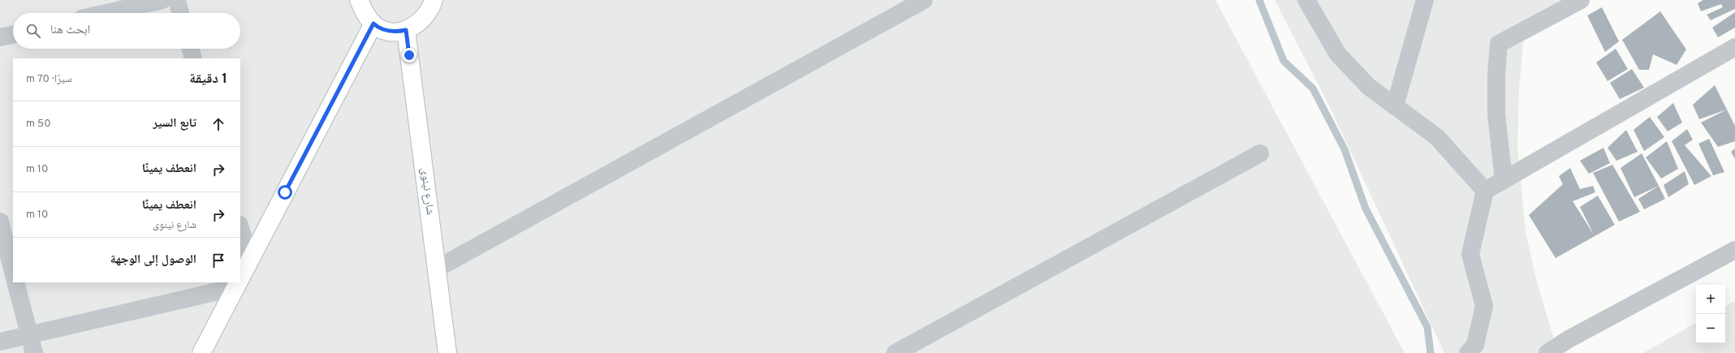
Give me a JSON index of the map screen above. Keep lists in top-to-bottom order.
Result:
{
  "streets": {
    "main road": ["شارع نينوى"]
  },
  "page": {
    "search": "ابحث هنا",
    "heading": ["1 دقيقة", "سيرًا · 70 m"],
    "list": [
      ["تابع السير", "50 m"],
      ["انعطف يمينًا", "10 m"],
      ["انعطف يمينًا", "شارع نينوى", "10 m"],
      "الوصول إلى الوجهة"
    ],
    "map_buttons": ["+", "−"]
  }
}
